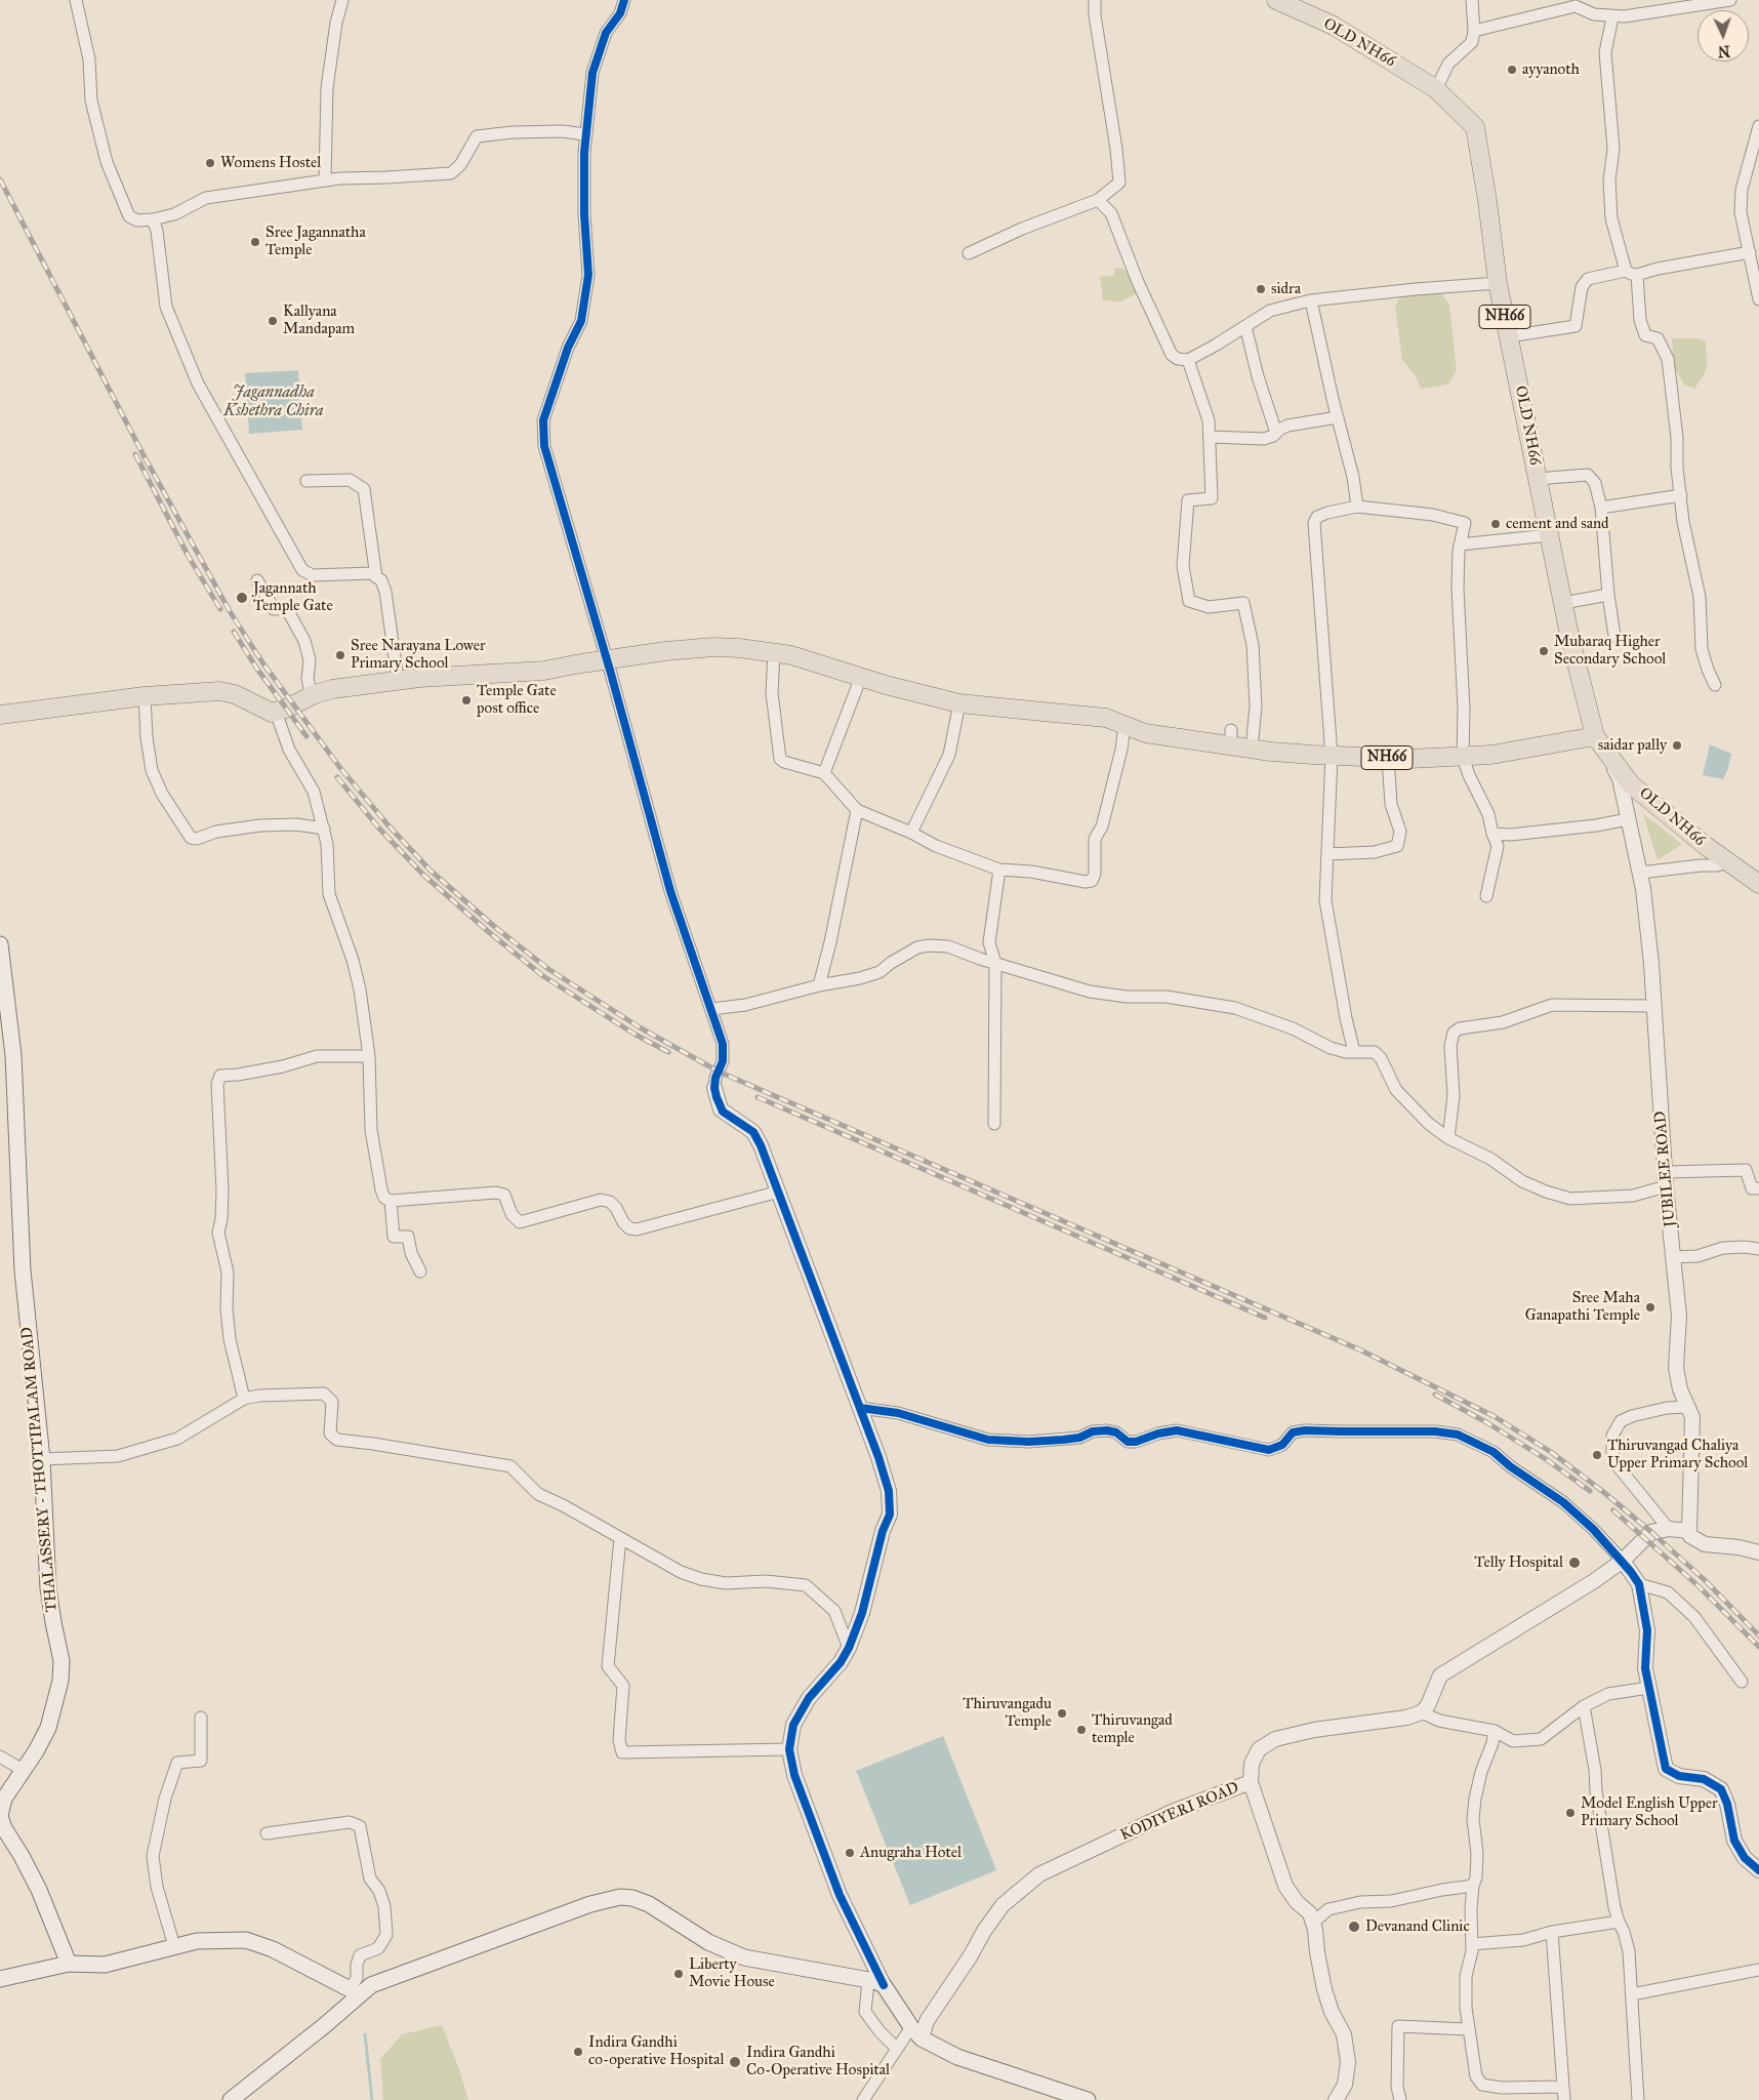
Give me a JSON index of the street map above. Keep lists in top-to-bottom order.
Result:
{
  "streets": {
    "main road": ["OLD NH66", "NH66", "THALASSERY - THOTTIPALAM ROAD"],
    "street": ["JUBILEE ROAD", "KODIYERI ROAD"]
  },
  "crossings": [
    ["OLD NH66", "NH66"],
    ["OLD NH66", "JUBILEE ROAD"],
    ["NH66", "JUBILEE ROAD"]
  ],
  "water": ["Jagannadha Kshethra Chira"],
  "places": [
    "ayyanoth",
    "Womens Hostel",
    "Sree Jagannatha Temple",
    "sidra",
    "Kallyana Mandapam",
    "cement and sand",
    "Jagannath Temple Gate",
    "Mubaraq Higher Secondary School",
    "Sree Narayana Lower Primary School",
    "Temple Gate post office",
    "saidar pally",
    "Sree Maha Ganapathi Temple",
    "Thiruvangad Chaliya Upper Primary School",
    "Telly Hospital",
    "Thiruvangadu Temple",
    "Thiruvangad temple",
    "Model English Upper Primary School",
    "Anugraha Hotel",
    "Devanand Clinic",
    "Liberty Movie House",
    "Indira Gandhi co-operative Hospital",
    "Indira Gandhi Co-Operative Hospital"
  ],
  "north": "bottom"
}
